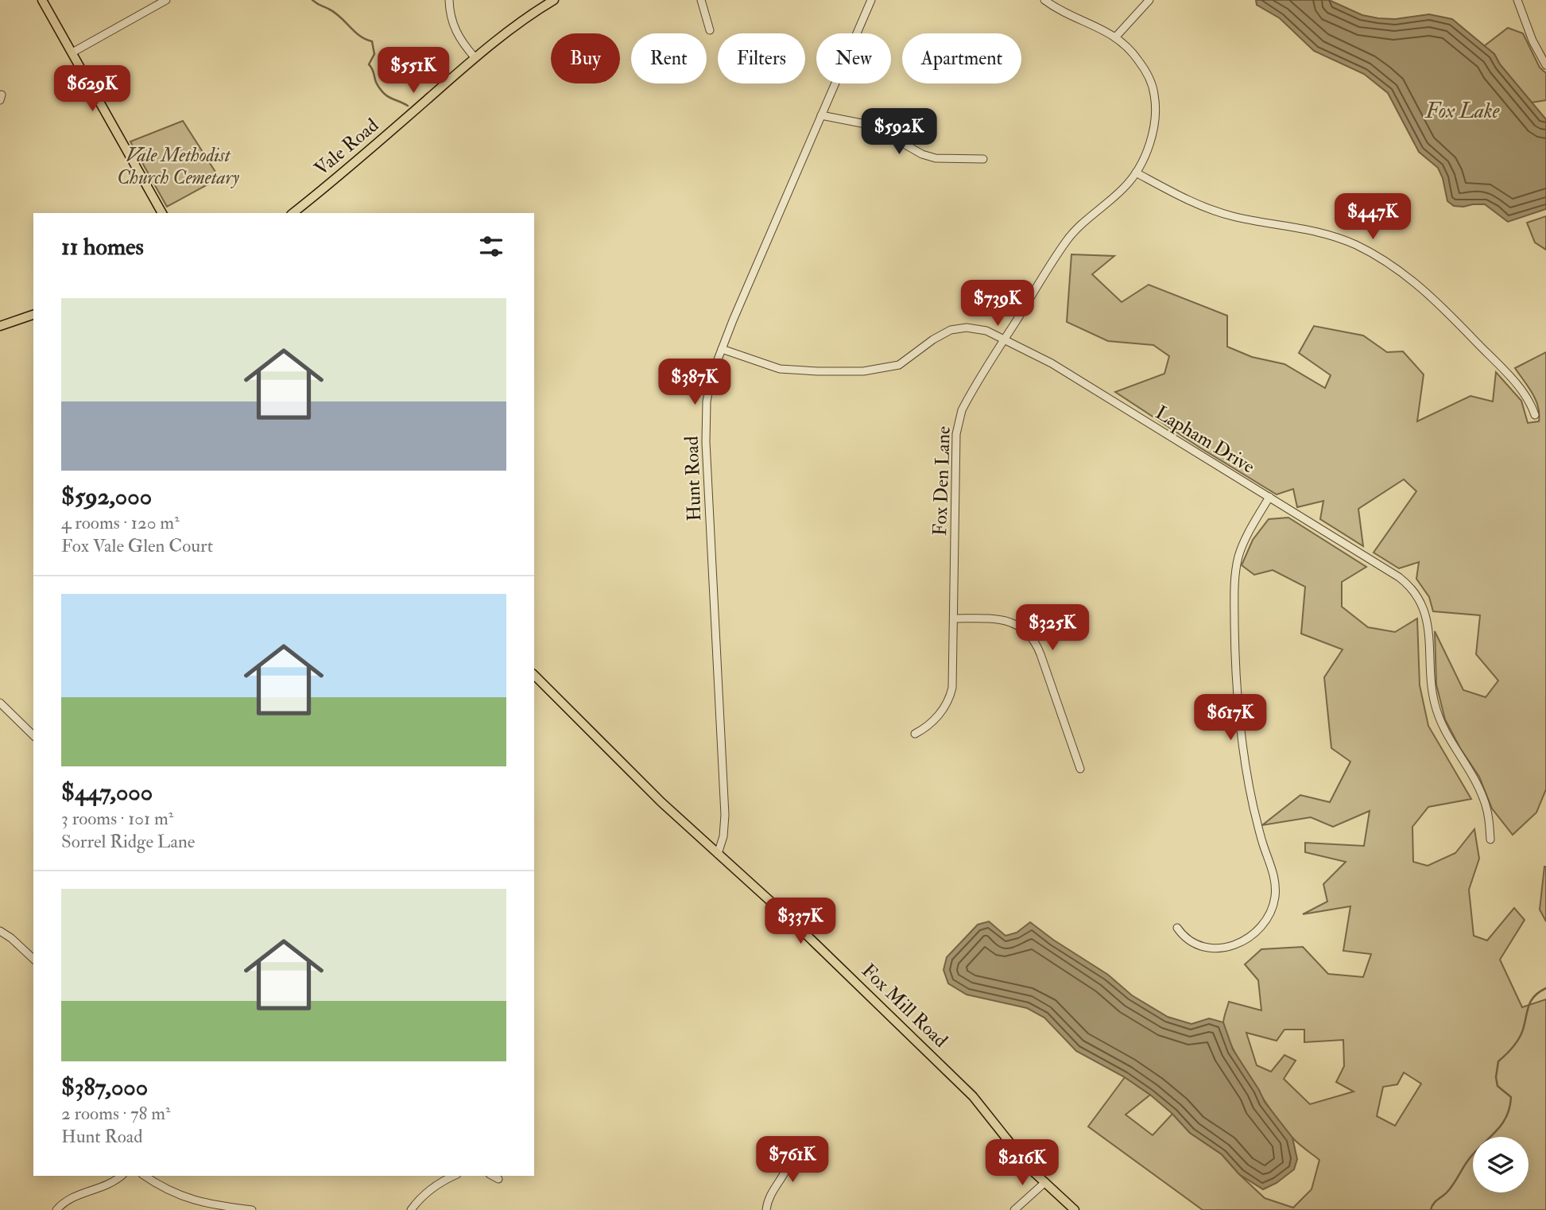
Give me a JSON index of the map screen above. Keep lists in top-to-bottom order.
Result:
{
  "streets": {
    "main road": ["Vale Road", "Fox Mill Road"],
    "street": ["Lapham Drive", "Hunt Road", "Fox Den Lane"]
  },
  "crossings": [
    ["Lapham Drive", "Hunt Road"],
    ["Lapham Drive", "Fox Den Lane"],
    ["Hunt Road", "Fox Mill Road"]
  ],
  "water": ["Fox Lake"],
  "parks": ["Vale Methodist Church Cemetary"],
  "page": {
    "chip": [
      "Buy",
      "Rent",
      "Filters",
      "New",
      "Apartment"
    ],
    "price": [
      "$551K",
      "$629K",
      "$592K",
      "$447K",
      "$739K",
      "$387K",
      "$325K",
      "$617K",
      "$337K",
      "$761K",
      "$216K"
    ],
    "heading": "11 homes",
    "list": [
      {
        "name": "$592,000",
        "note": "4 rooms · 120 m² · Fox Vale Glen Court"
      },
      {
        "name": "$447,000",
        "note": "3 rooms · 101 m² · Sorrel Ridge Lane"
      },
      {
        "name": "$387,000",
        "note": "2 rooms · 78 m² · Hunt Road"
      }
    ]
  }
}
